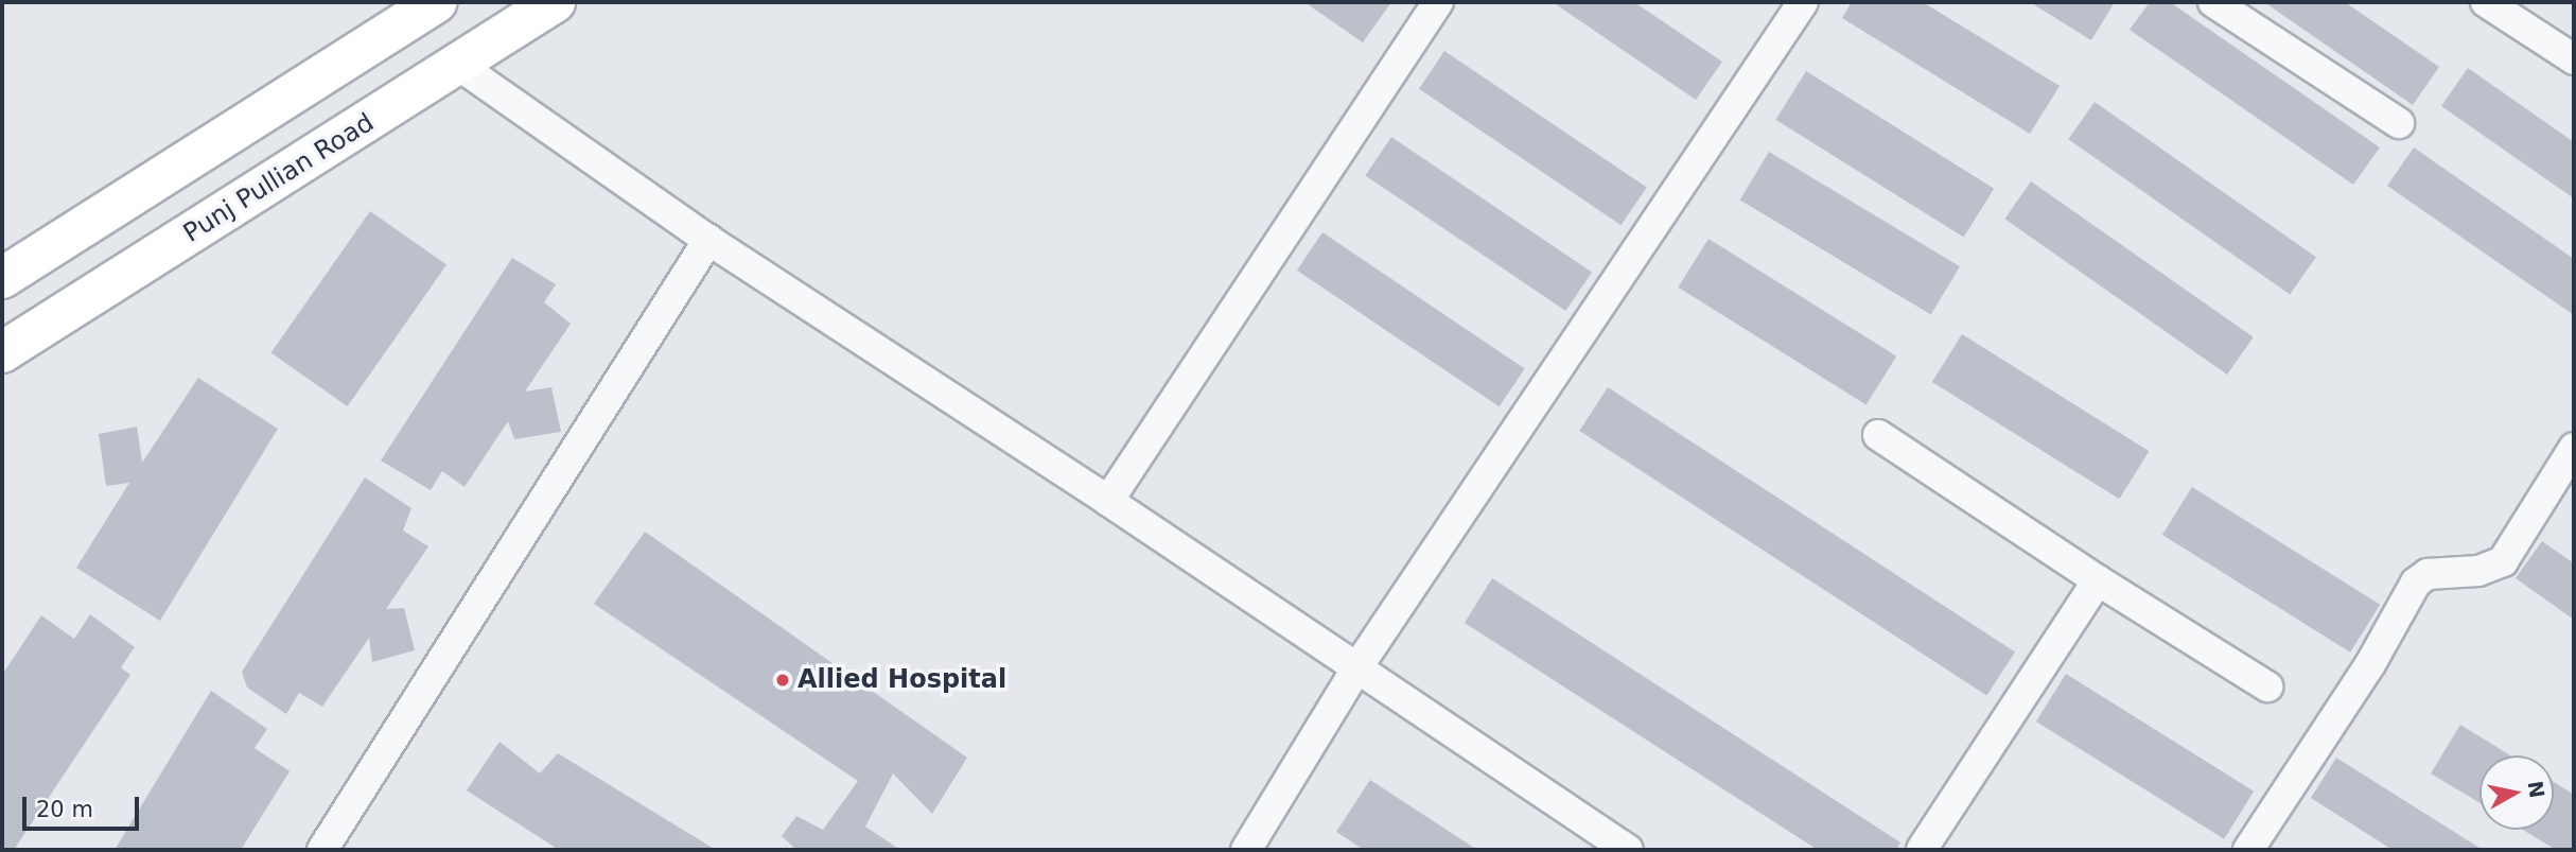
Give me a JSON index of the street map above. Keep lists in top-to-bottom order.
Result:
{
  "streets": {
    "main road": ["Punj Pullian Road"]
  },
  "places": ["Allied Hospital"],
  "scale_bar": "20 m",
  "north": "right"
}
